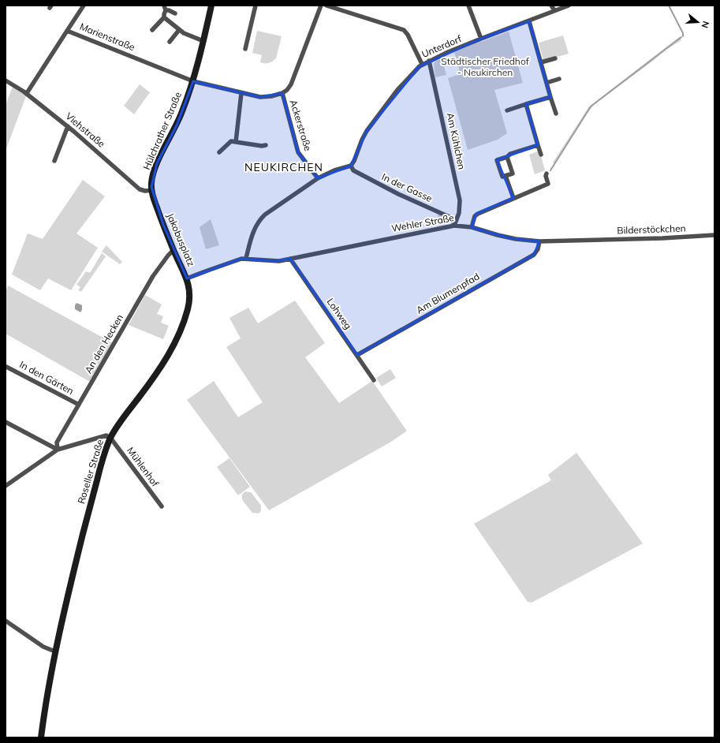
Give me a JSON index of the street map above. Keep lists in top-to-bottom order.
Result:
{
  "streets": {
    "street": [
      "Marienstraße",
      "Unterdorf",
      "Ackerstraße",
      "Viehstraße",
      "Hülchrather Straße",
      "Am Kühlchen",
      "In der Gasse",
      "Wehler Straße",
      "Bilderstöckchen",
      "Jakobusplatz",
      "Am Blumenpfad",
      "Lohweg",
      "An den Hecken",
      "In den Gärten",
      "Mühlenhof",
      "Roseller Straße"
    ]
  },
  "crossings": [
    ["Marienstraße", "Ackerstraße"],
    ["Marienstraße", "Viehstraße"],
    ["Marienstraße", "Hülchrather Straße"],
    ["Unterdorf", "Am Kühlchen"],
    ["Unterdorf", "In der Gasse"],
    ["Viehstraße", "Hülchrather Straße"],
    ["Viehstraße", "Jakobusplatz"],
    ["Hülchrather Straße", "Jakobusplatz"],
    ["Am Kühlchen", "In der Gasse"],
    ["Am Kühlchen", "Wehler Straße"],
    ["In der Gasse", "Wehler Straße"],
    ["Wehler Straße", "Bilderstöckchen"],
    ["Wehler Straße", "Jakobusplatz"],
    ["Wehler Straße", "Am Blumenpfad"],
    ["Wehler Straße", "Lohweg"],
    ["Jakobusplatz", "An den Hecken"],
    ["Jakobusplatz", "Roseller Straße"],
    ["Am Blumenpfad", "Lohweg"],
    ["An den Hecken", "In den Gärten"],
    ["Mühlenhof", "Roseller Straße"]
  ],
  "districts": ["NEUKIRCHEN"],
  "parks": ["Städtischer Friedhof - Neukirchen"],
  "north": "right"
}
